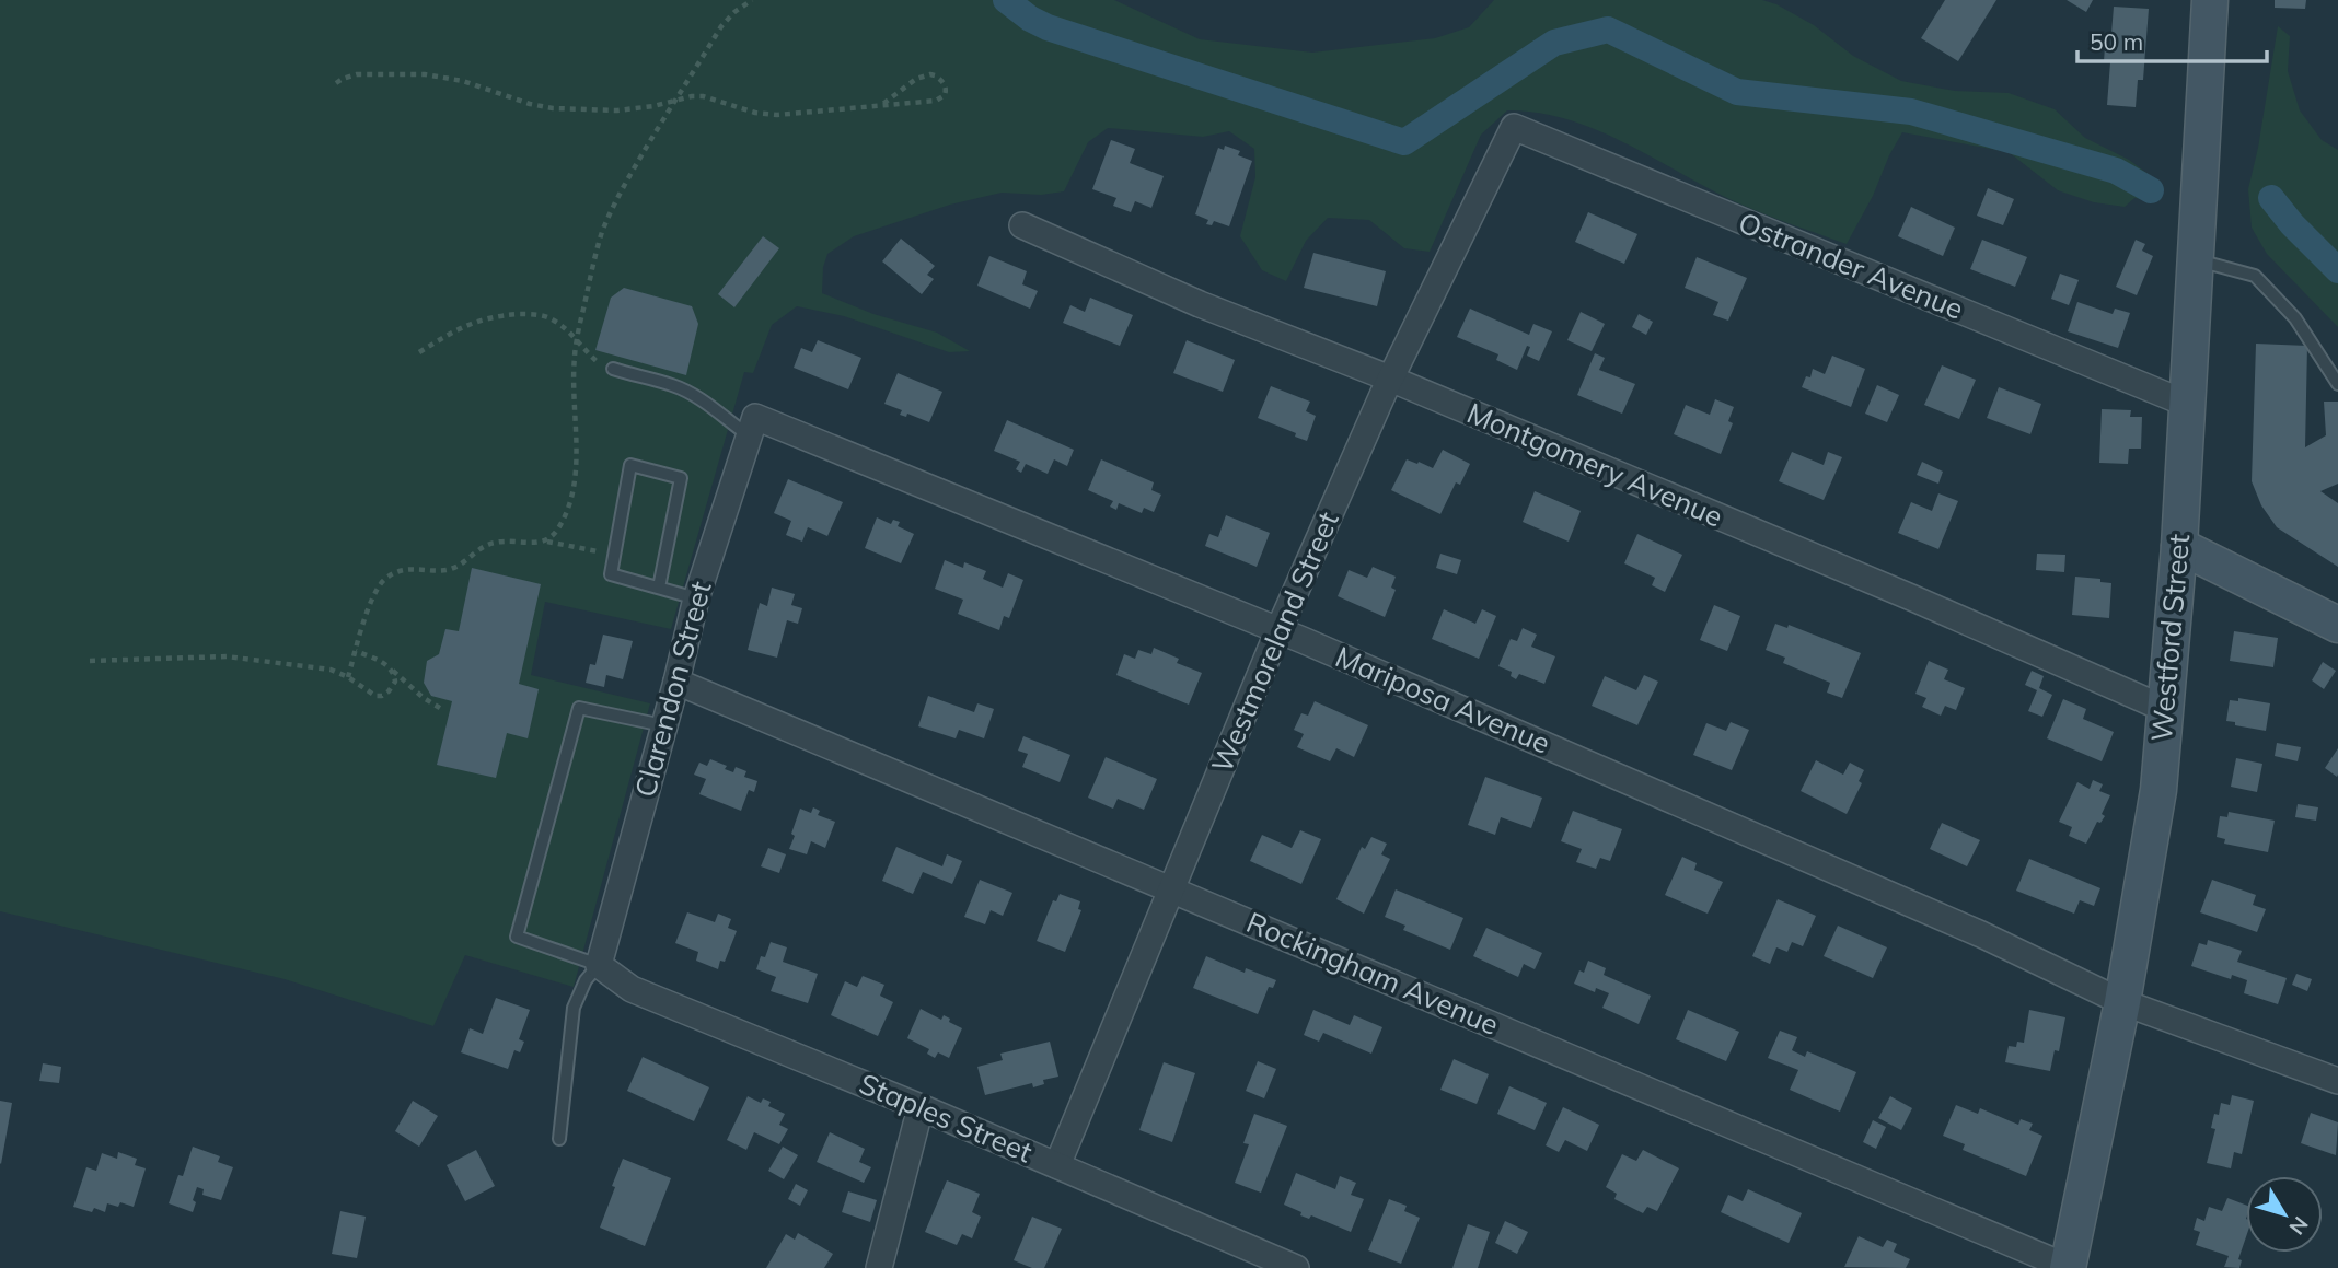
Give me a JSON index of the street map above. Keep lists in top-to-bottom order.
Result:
{
  "streets": {
    "main road": ["Westford Street"],
    "street": [
      "Ostrander Avenue",
      "Montgomery Avenue",
      "Westmoreland Street",
      "Clarendon Street",
      "Mariposa Avenue",
      "Rockingham Avenue",
      "Staples Street"
    ]
  },
  "crossings": [
    ["Ostrander Avenue", "Westford Street"],
    ["Ostrander Avenue", "Westmoreland Street"],
    ["Montgomery Avenue", "Westford Street"],
    ["Montgomery Avenue", "Westmoreland Street"],
    ["Westford Street", "Mariposa Avenue"],
    ["Westford Street", "Rockingham Avenue"],
    ["Westmoreland Street", "Mariposa Avenue"],
    ["Westmoreland Street", "Rockingham Avenue"],
    ["Westmoreland Street", "Staples Street"],
    ["Clarendon Street", "Mariposa Avenue"],
    ["Clarendon Street", "Rockingham Avenue"],
    ["Clarendon Street", "Staples Street"]
  ],
  "scale_bar": "50 m",
  "north": "bottom right"
}
